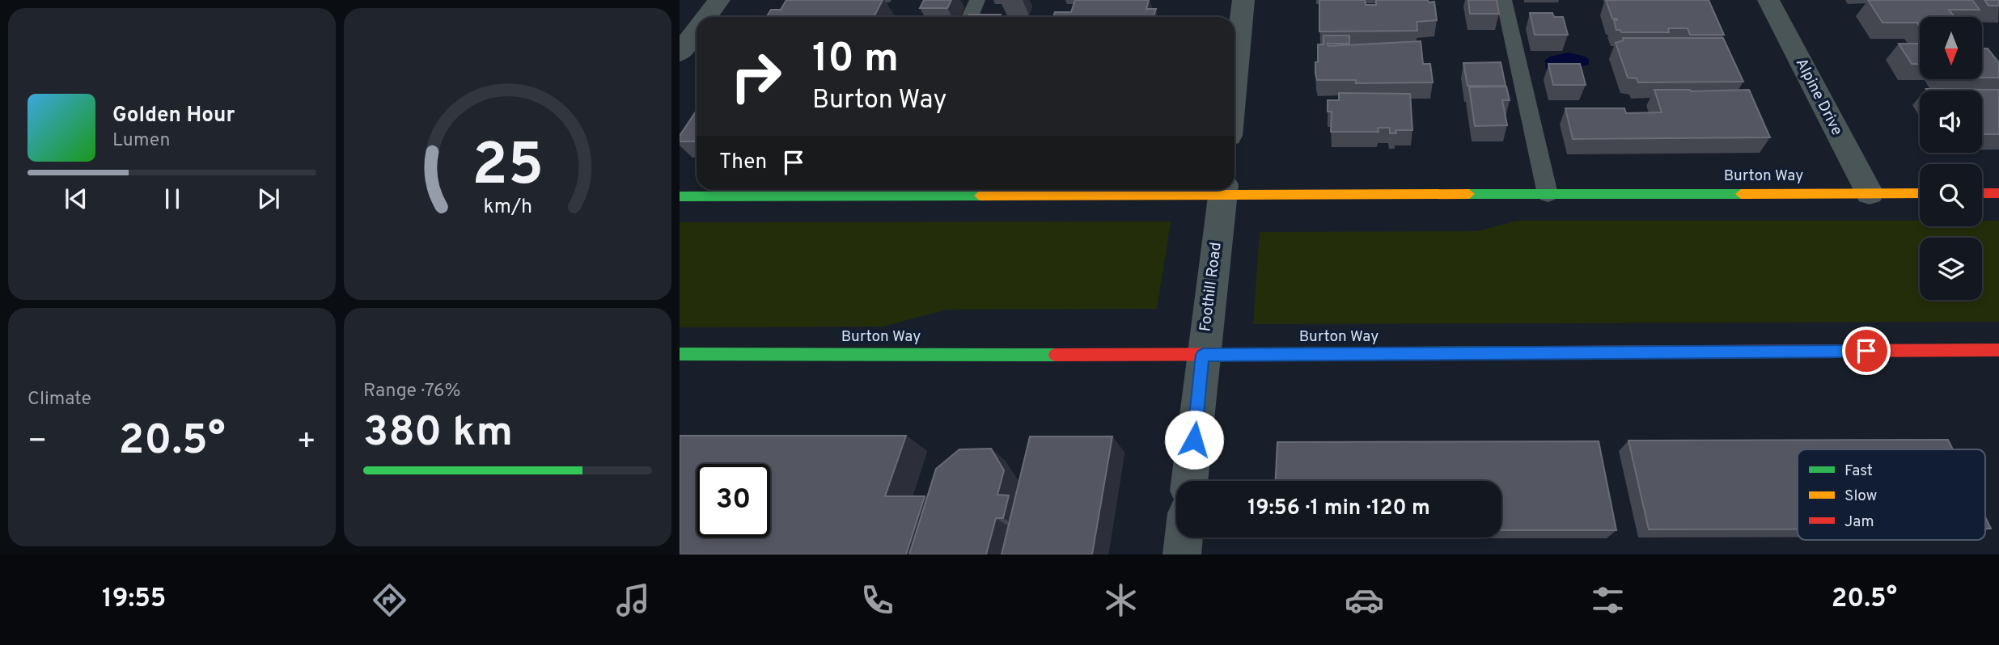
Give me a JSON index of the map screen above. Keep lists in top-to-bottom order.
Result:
{
  "streets": {
    "main road": ["Burton Way"],
    "street": ["Alpine Drive", "Foothill Road"]
  },
  "crossings": [
    ["Alpine Drive", "Burton Way"],
    ["Burton Way", "Foothill Road"]
  ],
  "legend": ["Fast", "Slow", "Jam"],
  "north": "bottom",
  "page": {
    "turn": ["10 m", "Burton Way"],
    "song": ["Golden Hour", "Lumen"],
    "then": "Then",
    "tile": [
      "Climate",
      ["Range · 76%", "380 km"]
    ],
    "heat": ["−", "20.5°", "+"],
    "limit": "30",
    "trip": "19:56 · 1 min · 120 m",
    "tabs": ["19:55", "20.5°"],
    "gauge": ["25", "km/h"]
  }
}
